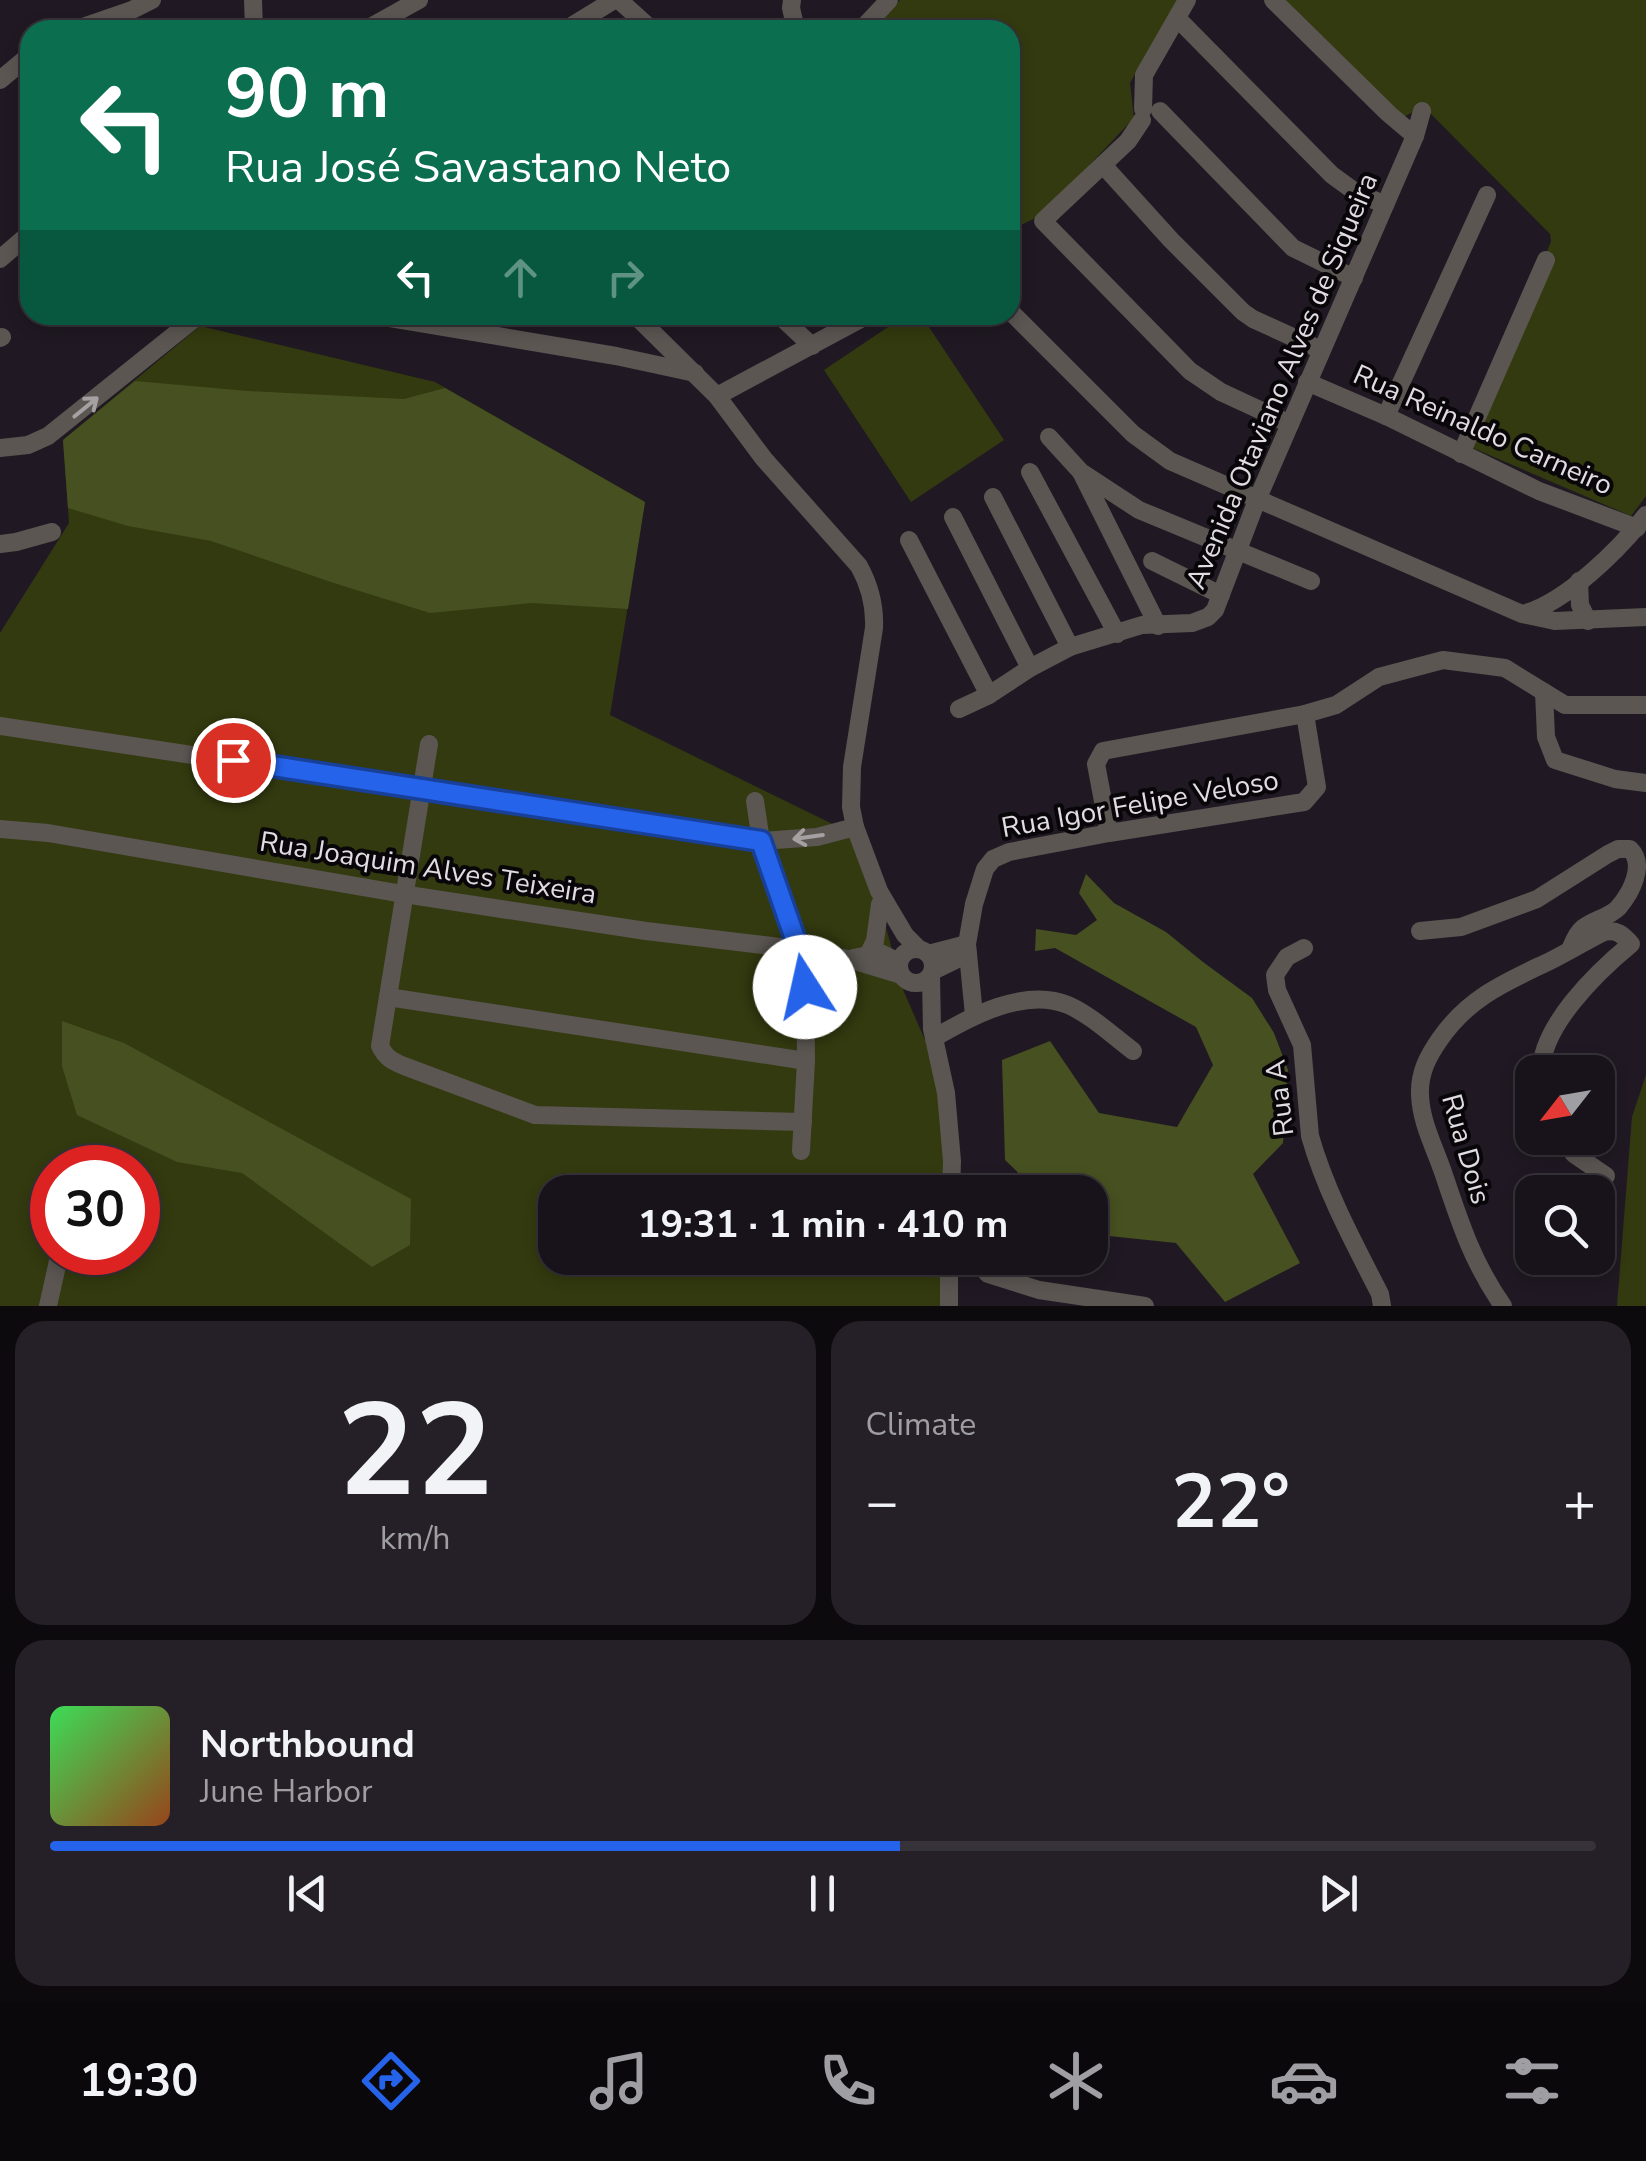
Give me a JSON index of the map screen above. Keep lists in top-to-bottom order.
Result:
{
  "streets": {
    "street": [
      "Avenida Otaviano Alves de Siqueira",
      "Rua Reinaldo Carneiro",
      "Rua Igor Felipe Veloso",
      "Rua Joaquim Alves Teixeira",
      "Rua A",
      "Rua Dois"
    ]
  },
  "crossings": [
    ["Avenida Otaviano Alves de Siqueira", "Rua Reinaldo Carneiro"]
  ],
  "north": "bottom left",
  "page": {
    "turn": ["90 m", "Rua José Savastano Neto"],
    "limit": "30",
    "trip": "19:31 · 1 min · 410 m",
    "tile": [
      ["22", "km/h"],
      "Climate"
    ],
    "heat": ["−", "22°", "+"],
    "song": ["Northbound", "June Harbor"],
    "tabs": "19:30"
  }
}
